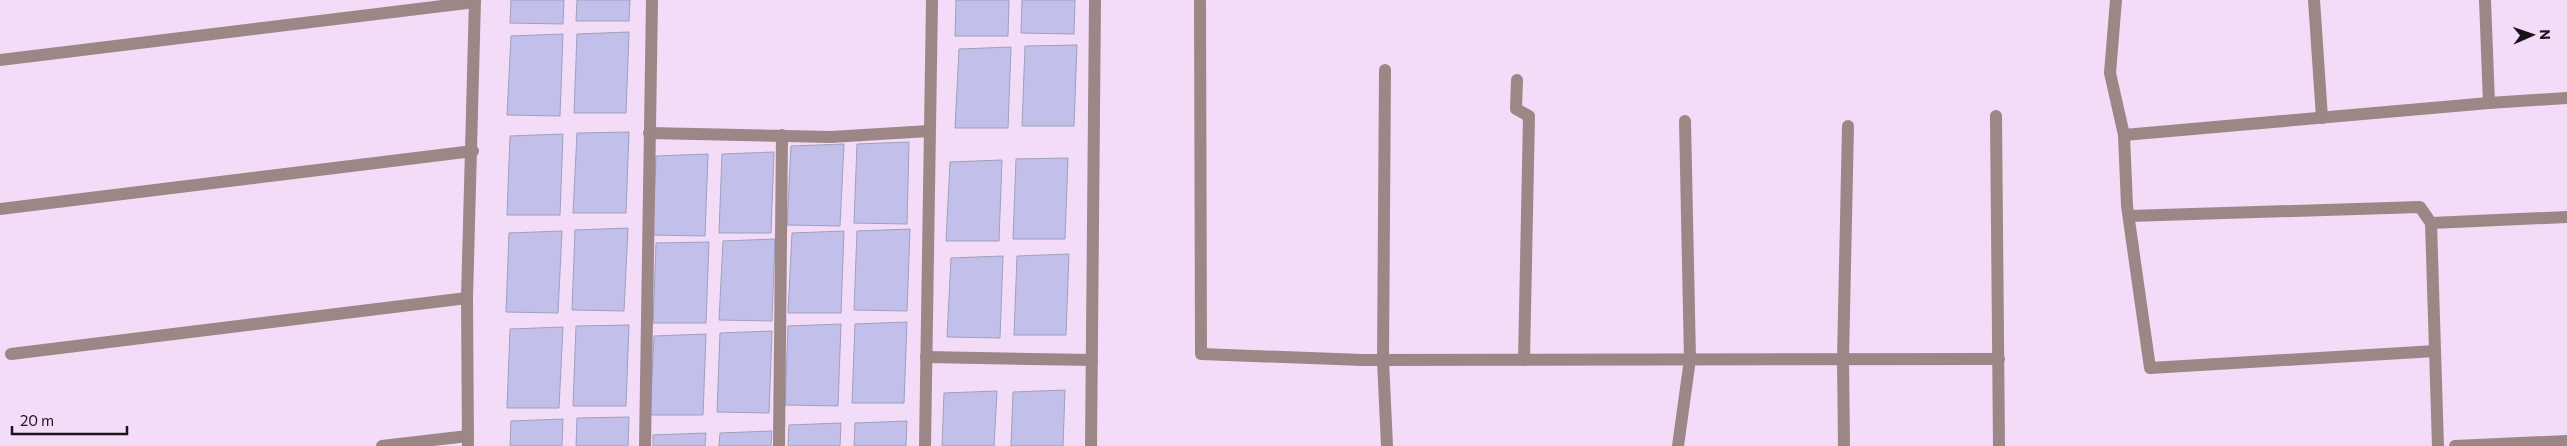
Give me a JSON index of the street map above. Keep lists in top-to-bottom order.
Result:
{
  "scale_bar": "20 m",
  "north": "right"
}
